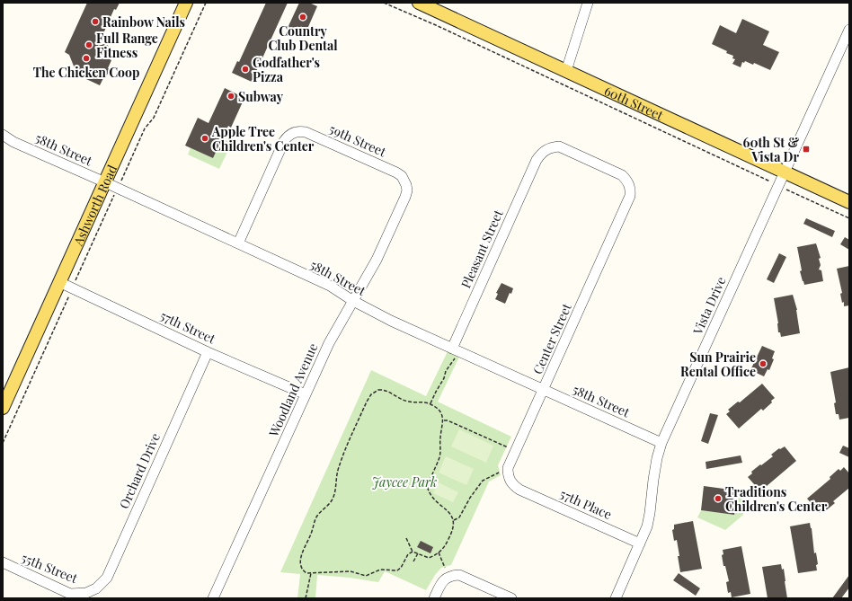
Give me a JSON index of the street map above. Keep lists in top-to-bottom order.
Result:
{
  "streets": {
    "main road": ["60th Street", "Ashworth Road"],
    "street": [
      "59th Street",
      "58th Street",
      "Pleasant Street",
      "Vista Drive",
      "57th Street",
      "Center Street",
      "Woodland Avenue",
      "Orchard Drive",
      "57th Place",
      "55th Street"
    ]
  },
  "crossings": [
    ["60th Street", "Vista Drive"],
    ["59th Street", "58th Street"],
    ["59th Street", "Woodland Avenue"],
    ["58th Street", "Ashworth Road"],
    ["58th Street", "Pleasant Street"],
    ["58th Street", "Vista Drive"],
    ["58th Street", "Center Street"],
    ["58th Street", "Woodland Avenue"],
    ["Ashworth Road", "57th Street"],
    ["Pleasant Street", "Center Street"],
    ["Vista Drive", "57th Place"],
    ["57th Street", "Woodland Avenue"],
    ["57th Street", "Orchard Drive"],
    ["Center Street", "57th Place"],
    ["Orchard Drive", "55th Street"]
  ],
  "parks": ["Jaycee Park"],
  "places": {
    "other": [
      "Country Club Dental",
      "Rainbow Nails",
      "Full Range Fitness",
      "The Chicken Coop",
      "Godfather's Pizza",
      "Subway",
      "Apple Tree Children's Center",
      "Sun Prairie Rental Office",
      "Traditions Children's Center"
    ],
    "transit": ["60th St & Vista Dr"]
  }
}
